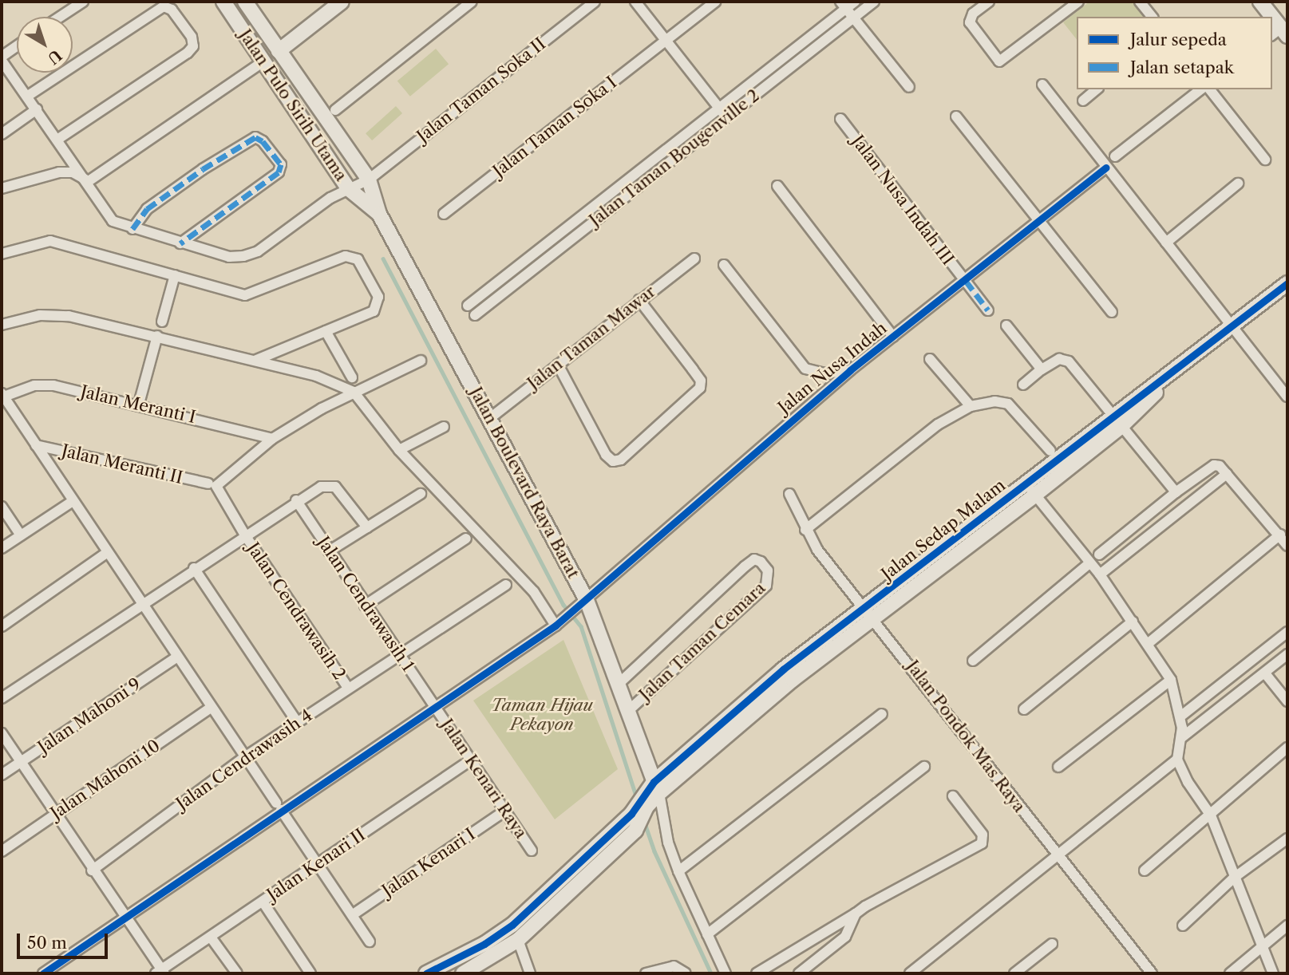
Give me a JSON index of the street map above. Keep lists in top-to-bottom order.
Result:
{
  "streets": {
    "street": [
      "Jalan Taman Soka II",
      "Jalan Pulo Sirih Utama",
      "Jalan Taman Soka I",
      "Jalan Taman Bougenville 2",
      "Jalan Nusa Indah III",
      "Jalan Taman Mawar",
      "Jalan Nusa Indah",
      "Jalan Meranti I",
      "Jalan Meranti II",
      "Jalan Boulevard Raya Barat",
      "Jalan Sedap Malam",
      "Jalan Cendrawasih 1",
      "Jalan Cendrawasih 2",
      "Jalan Taman Cemara",
      "Jalan Mahoni 9",
      "Jalan Pondok Mas Raya",
      "Jalan Cendrawasih 4",
      "Jalan Kenari Raya",
      "Jalan Mahoni 10",
      "Jalan Kenari I",
      "Jalan Kenari II"
    ]
  },
  "crossings": [
    ["Jalan Taman Soka II", "Jalan Pulo Sirih Utama"],
    ["Jalan Pulo Sirih Utama", "Jalan Boulevard Raya Barat"],
    ["Jalan Nusa Indah III", "Jalan Nusa Indah"],
    ["Jalan Taman Mawar", "Jalan Boulevard Raya Barat"],
    ["Jalan Nusa Indah", "Jalan Boulevard Raya Barat"],
    ["Jalan Nusa Indah", "Jalan Cendrawasih 1"],
    ["Jalan Nusa Indah", "Jalan Kenari Raya"],
    ["Jalan Meranti I", "Jalan Cendrawasih 2"],
    ["Jalan Boulevard Raya Barat", "Jalan Sedap Malam"],
    ["Jalan Boulevard Raya Barat", "Jalan Taman Cemara"],
    ["Jalan Sedap Malam", "Jalan Pondok Mas Raya"],
    ["Jalan Cendrawasih 1", "Jalan Cendrawasih 4"],
    ["Jalan Cendrawasih 1", "Jalan Kenari Raya"],
    ["Jalan Cendrawasih 2", "Jalan Cendrawasih 4"],
    ["Jalan Kenari Raya", "Jalan Kenari I"],
    ["Jalan Kenari Raya", "Jalan Kenari II"]
  ],
  "parks": ["Taman Hijau Pekayon"],
  "legend": ["Jalur sepeda", "Jalan setapak"],
  "scale_bar": "50 m",
  "north": "bottom right"
}
